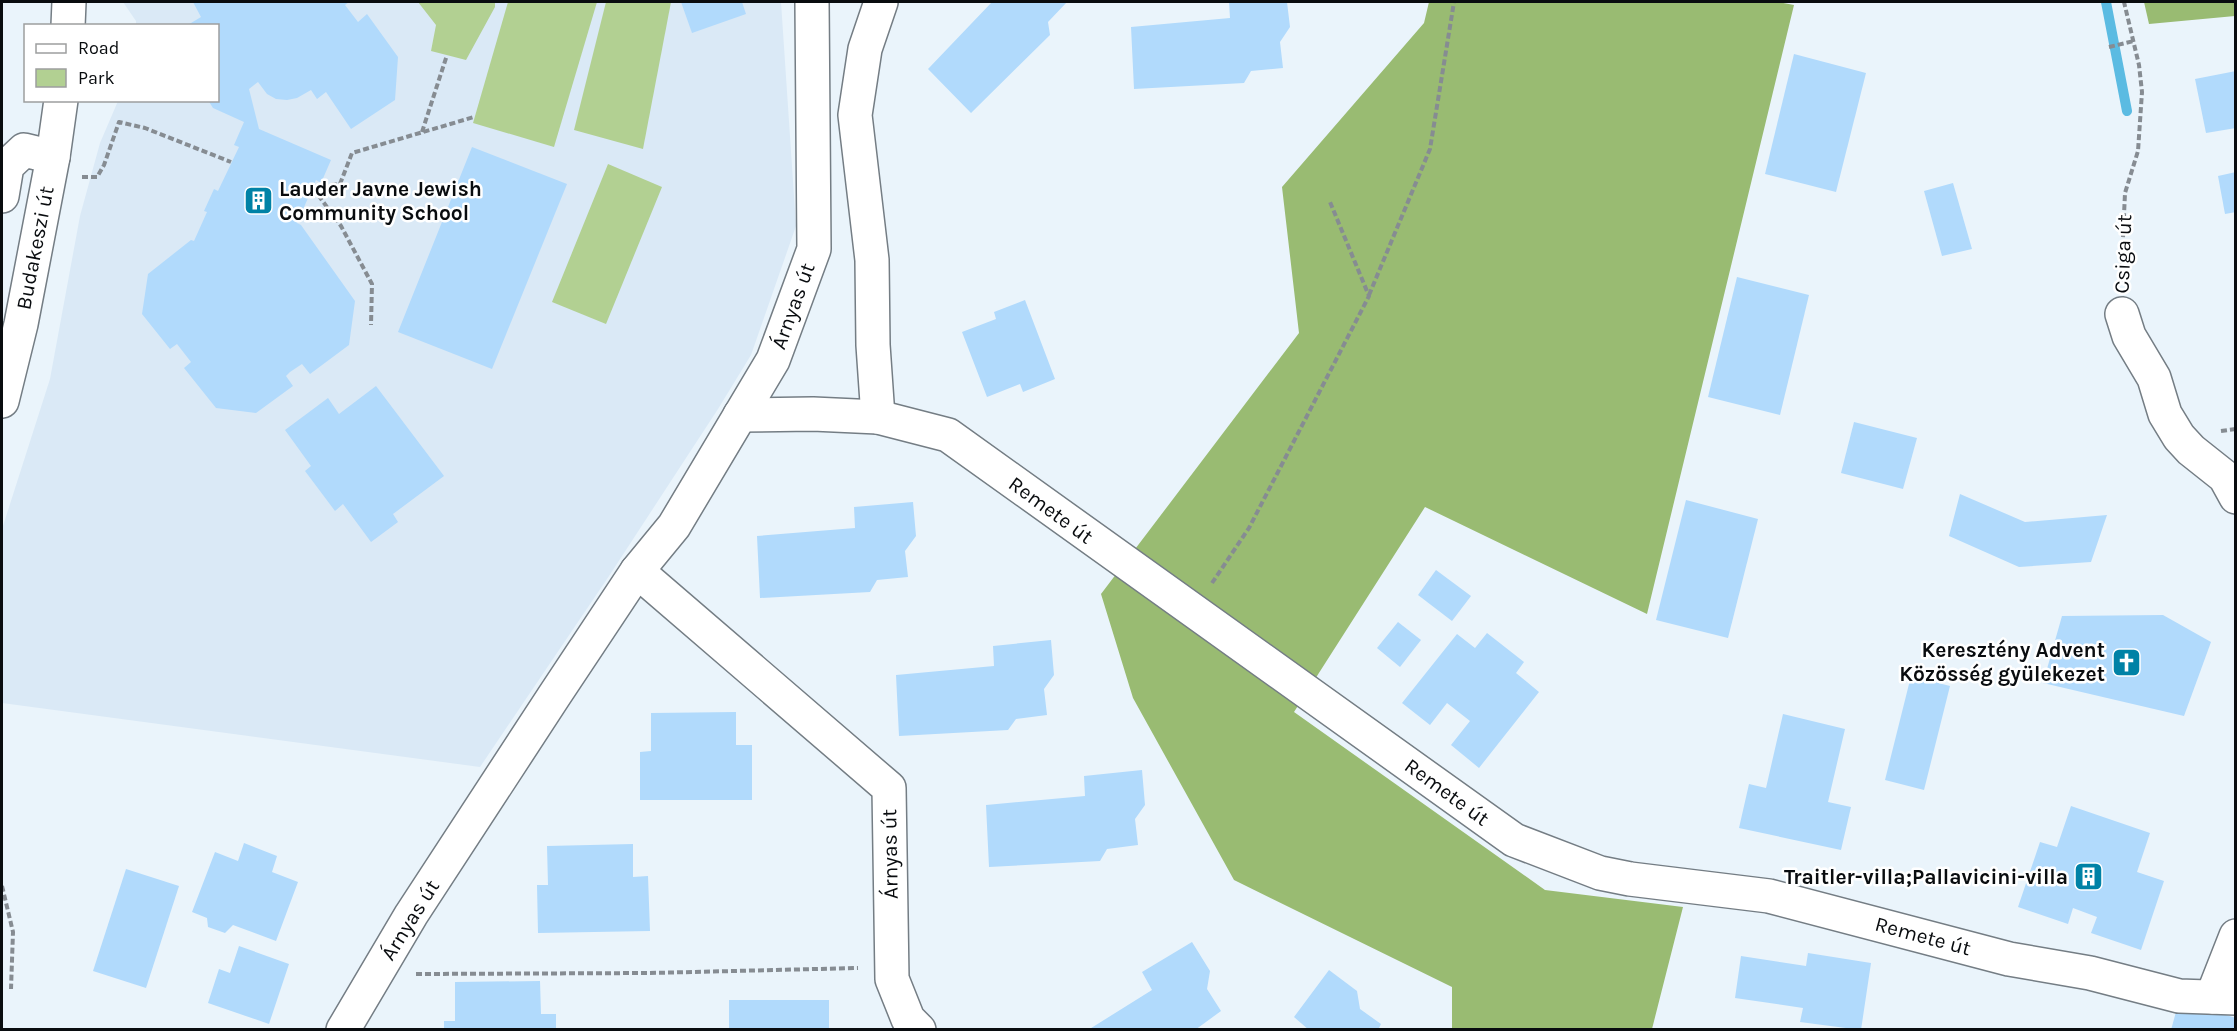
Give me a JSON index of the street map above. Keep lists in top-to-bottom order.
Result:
{
  "streets": {
    "street": [
      "Budakeszi út",
      "Csiga út",
      "Árnyas út",
      "Remete út"
    ]
  },
  "crossings": [
    ["Árnyas út", "Remete út"]
  ],
  "places": {
    "building": ["Lauder Javne Jewish Community School", "Traitler-villa;Pallavicini-villa"],
    "church": ["Keresztény Advent Közösség gyülekezet"]
  },
  "legend": ["Road", "Park"]
}
